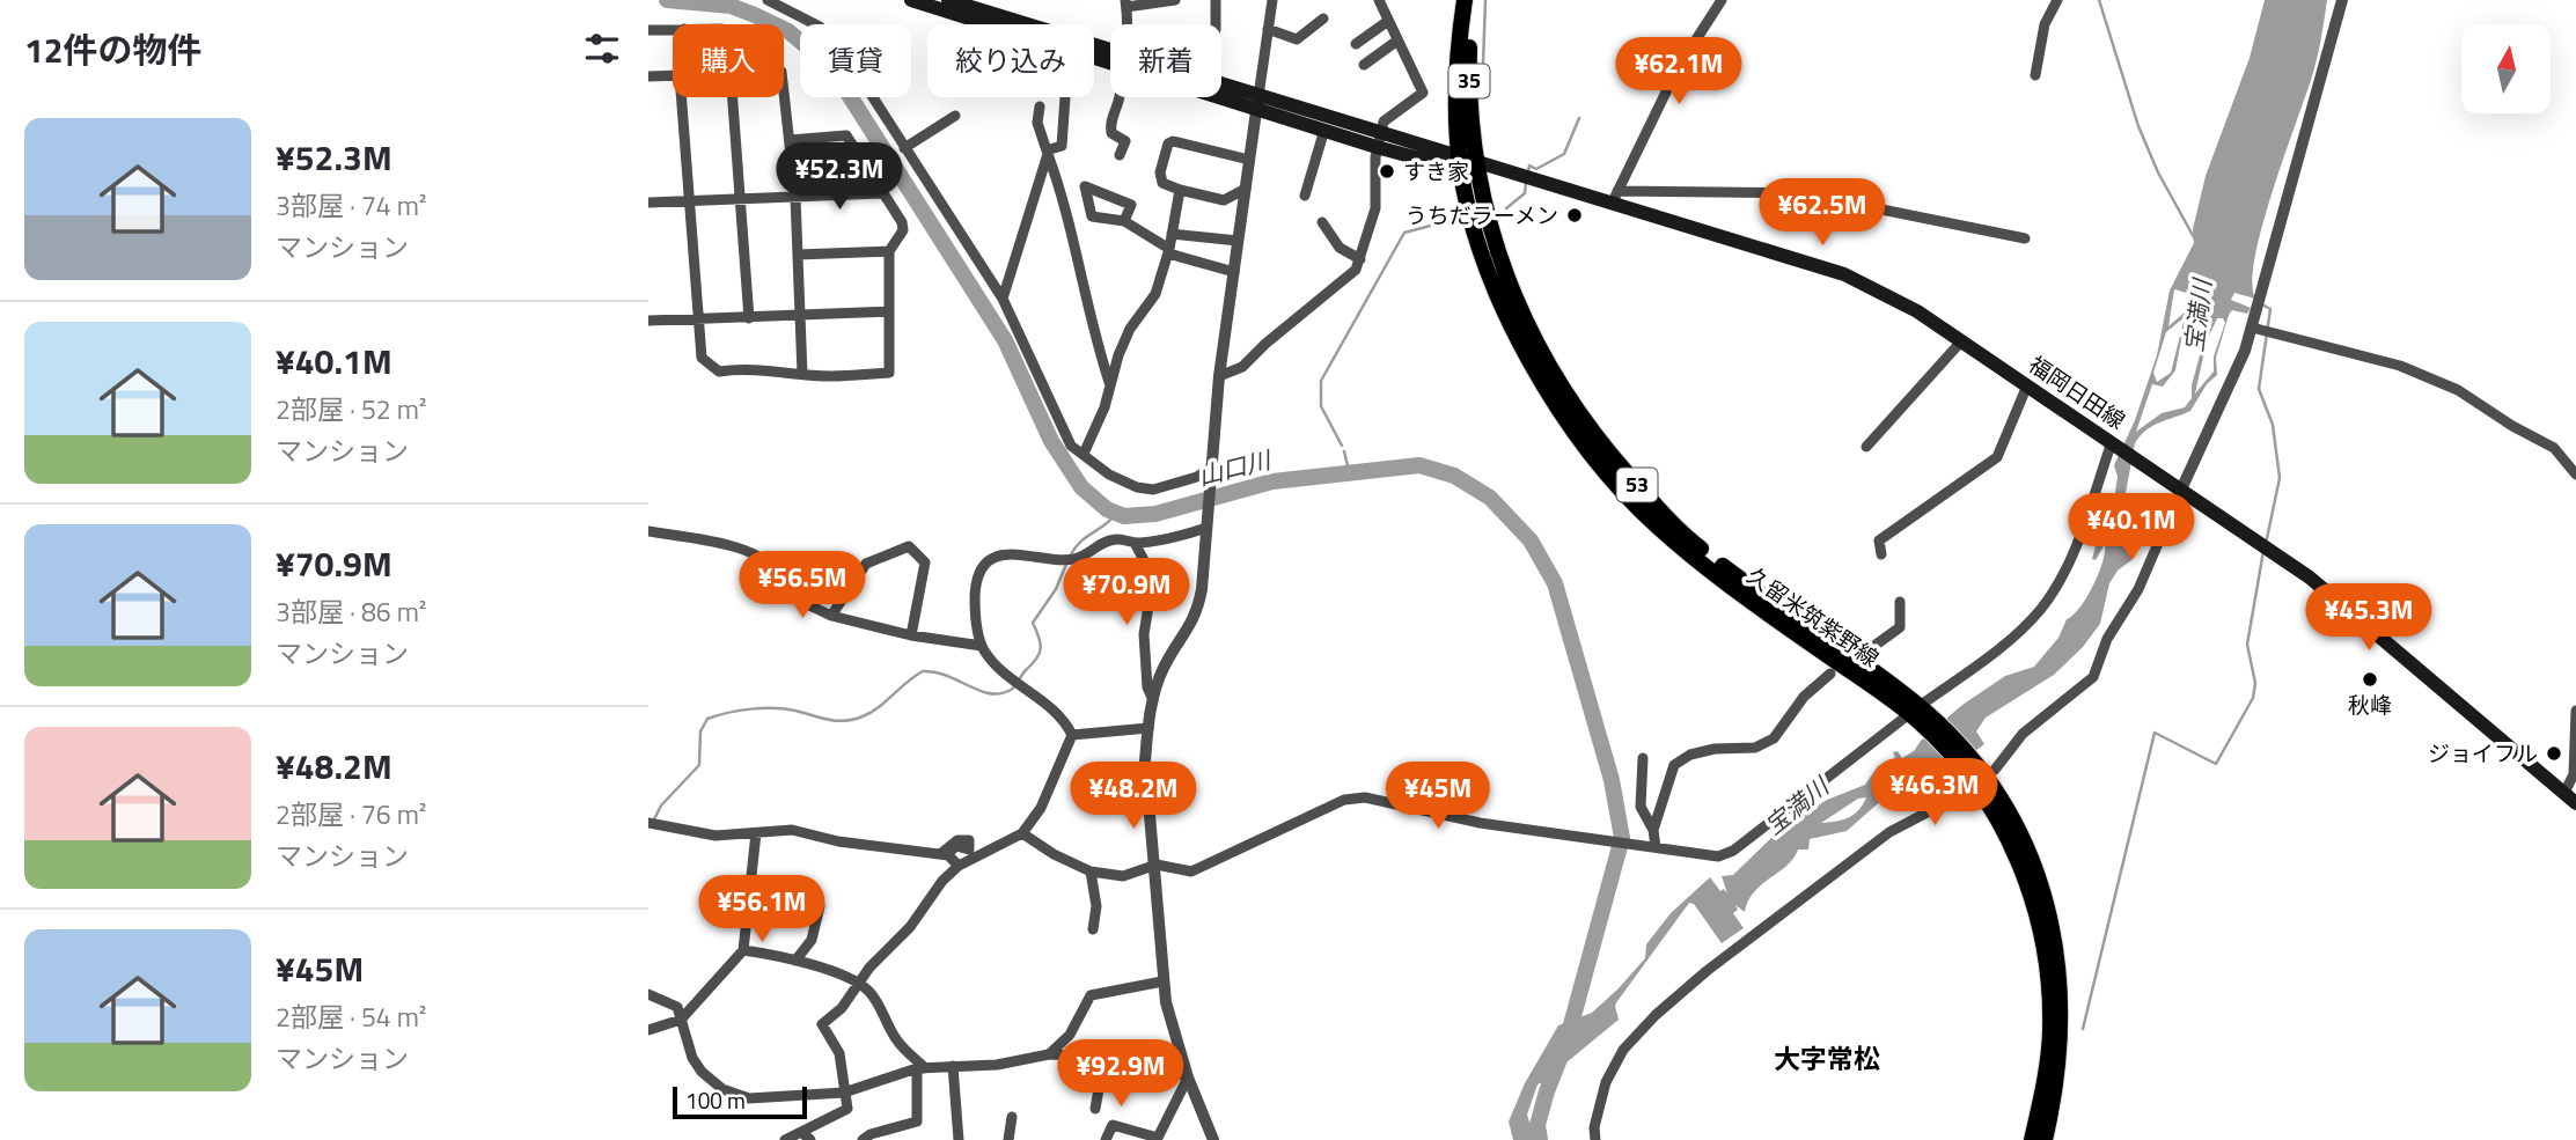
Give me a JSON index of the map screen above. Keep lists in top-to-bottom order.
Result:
{
  "streets": {
    "main road": [
      "35",
      "福岡日田線",
      "53",
      "久留米筑紫野線"
    ]
  },
  "crossings": [
    ["35", "福岡日田線"],
    ["35", "久留米筑紫野線"],
    ["福岡日田線", "久留米筑紫野線"]
  ],
  "districts": ["大字常松"],
  "water": ["宝満川", "山口川"],
  "places": [
    "すき家",
    "うちだラーメン",
    "秋峰",
    "ジョイフル"
  ],
  "scale_bar": "100 m",
  "north": "top",
  "page": {
    "heading": "12件の物件",
    "chip": [
      "購入",
      "賃貸",
      "絞り込み",
      "新着"
    ],
    "price": [
      "¥62.1M",
      "¥52.3M",
      "¥62.5M",
      "¥40.1M",
      "¥56.5M",
      "¥70.9M",
      "¥45.3M",
      "¥46.3M",
      "¥48.2M",
      "¥45M",
      "¥56.1M",
      "¥92.9M"
    ],
    "list": [
      {
        "name": "¥52.3M",
        "note": "3部屋 · 74 m² · マンション"
      },
      {
        "name": "¥40.1M",
        "note": "2部屋 · 52 m² · マンション"
      },
      {
        "name": "¥70.9M",
        "note": "3部屋 · 86 m² · マンション"
      },
      {
        "name": "¥48.2M",
        "note": "2部屋 · 76 m² · マンション"
      },
      {
        "name": "¥45M",
        "note": "2部屋 · 54 m² · マンション"
      }
    ],
    "scale": "100 m"
  }
}
